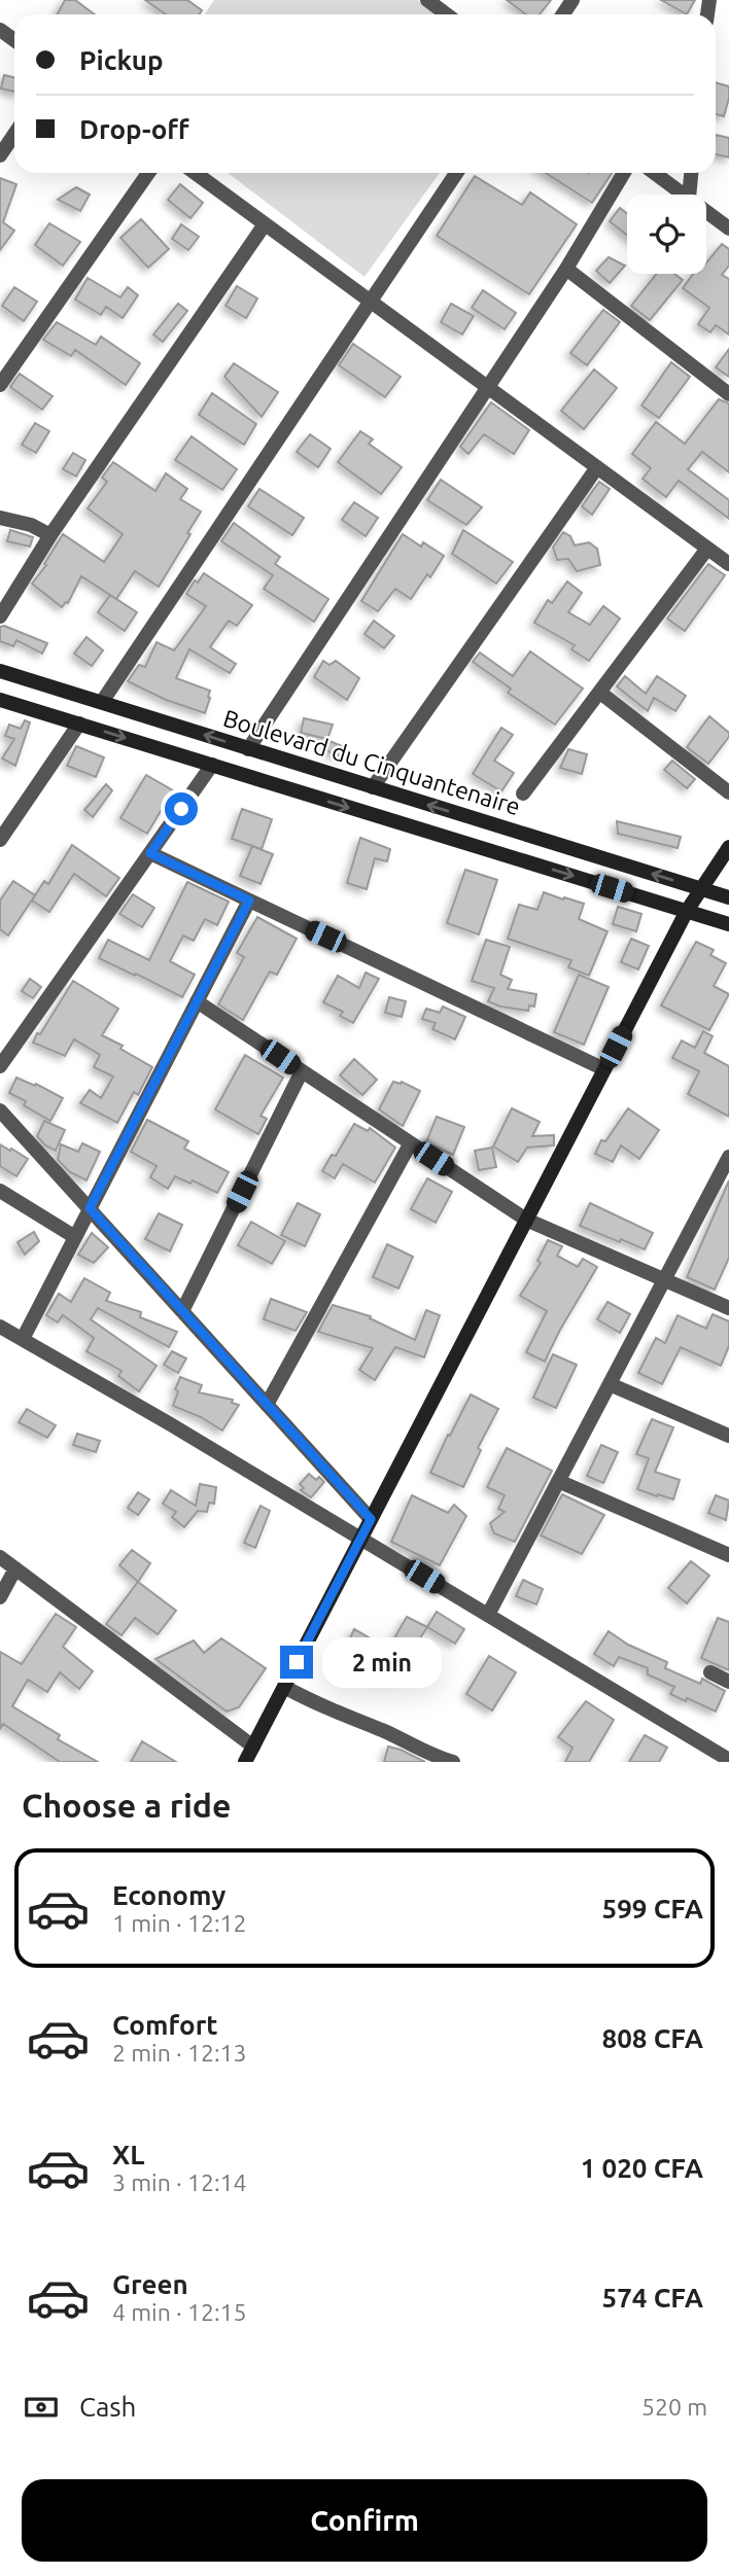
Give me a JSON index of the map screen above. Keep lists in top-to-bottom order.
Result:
{
  "streets": {
    "main road": ["Boulevard du Cinquantenaire"]
  },
  "page": {
    "banner": ["Pickup", "Drop-off"],
    "bubble": "2 min",
    "heading": "Choose a ride",
    "list": [
      {
        "name": "Economy",
        "note": "1 min · 12:12",
        "value": "599 CFA"
      },
      {
        "name": "Comfort",
        "note": "2 min · 12:13",
        "value": "808 CFA"
      },
      {
        "name": "XL",
        "note": "3 min · 12:14",
        "value": "1 020 CFA"
      },
      {
        "name": "Green",
        "note": "4 min · 12:15",
        "value": "574 CFA"
      }
    ],
    "pay": ["Cash", "520 m"],
    "buttons": "Confirm"
  }
}
